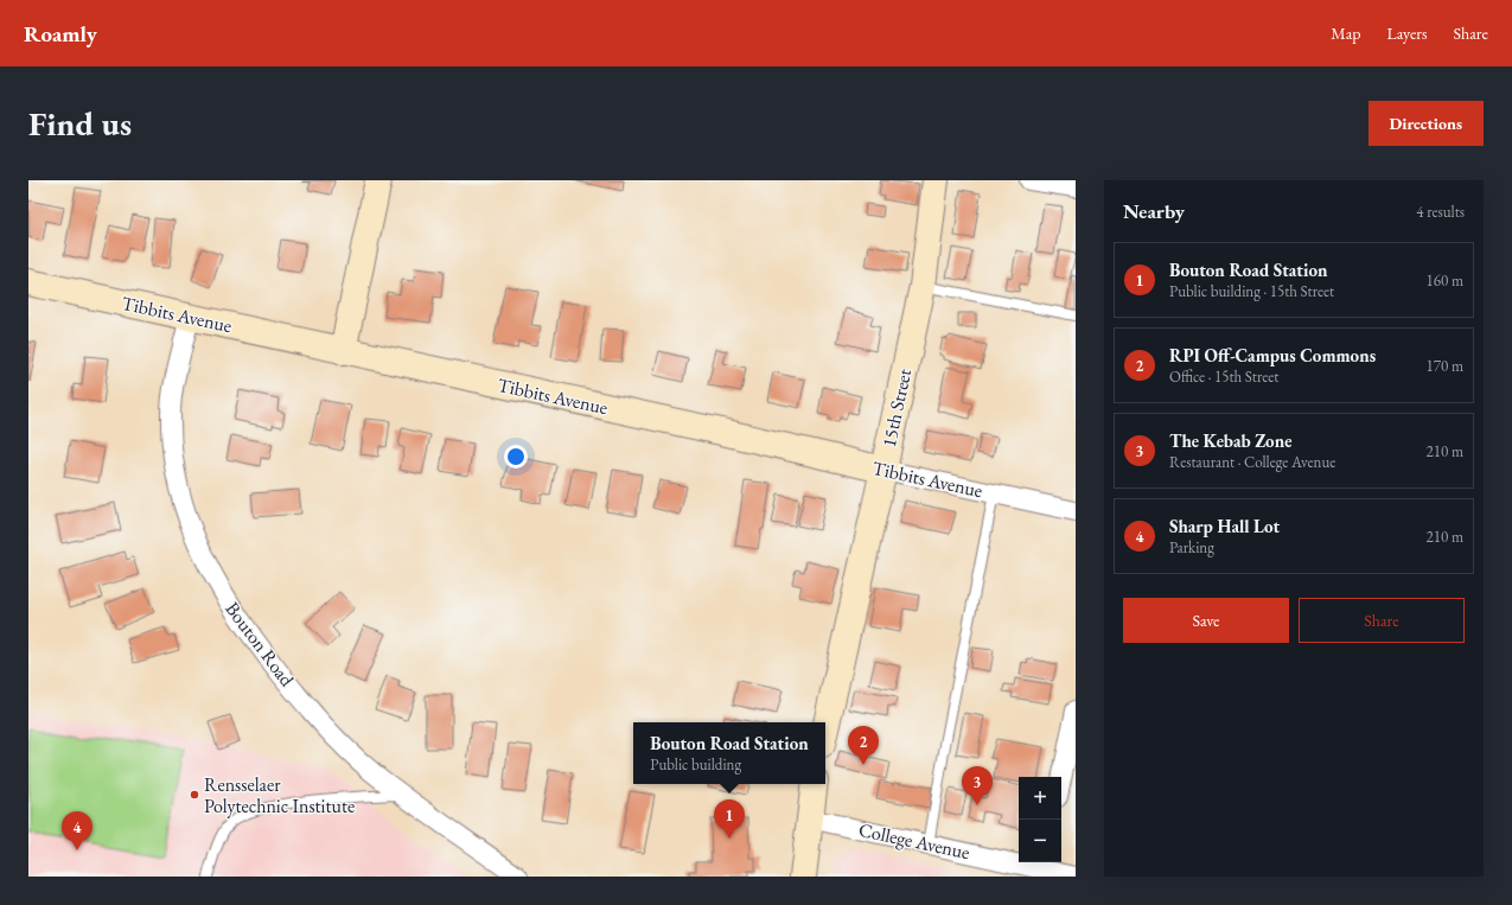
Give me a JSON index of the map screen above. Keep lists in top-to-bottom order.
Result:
{
  "streets": {
    "street": [
      "Tibbits Avenue",
      "15th Street",
      "Bouton Road",
      "College Avenue"
    ]
  },
  "crossings": [
    ["Tibbits Avenue", "15th Street"],
    ["Tibbits Avenue", "Bouton Road"]
  ],
  "places": ["Rensselaer Polytechnic Institute"],
  "page": {
    "header": "Roamly",
    "nav": ["Map", "Layers", "Share"],
    "buttons": [
      "Directions",
      ["Save", "Share"]
    ],
    "title": "Find us",
    "heading": ["Nearby", "4 results"],
    "list": [
      {
        "mark": "1",
        "name": "Bouton Road Station",
        "note": "Public building · 15th Street",
        "value": "160 m"
      },
      {
        "mark": "2",
        "name": "RPI Off-Campus Commons",
        "note": "Office · 15th Street",
        "value": "170 m"
      },
      {
        "mark": "3",
        "name": "The Kebab Zone",
        "note": "Restaurant · College Avenue",
        "value": "210 m"
      },
      {
        "mark": "4",
        "name": "Sharp Hall Lot",
        "note": "Parking",
        "value": "210 m"
      }
    ],
    "popup": ["Bouton Road Station", "Public building"],
    "pins": [
      "2",
      "3",
      "1",
      "4"
    ],
    "map_buttons": ["+", "−"]
  }
}
